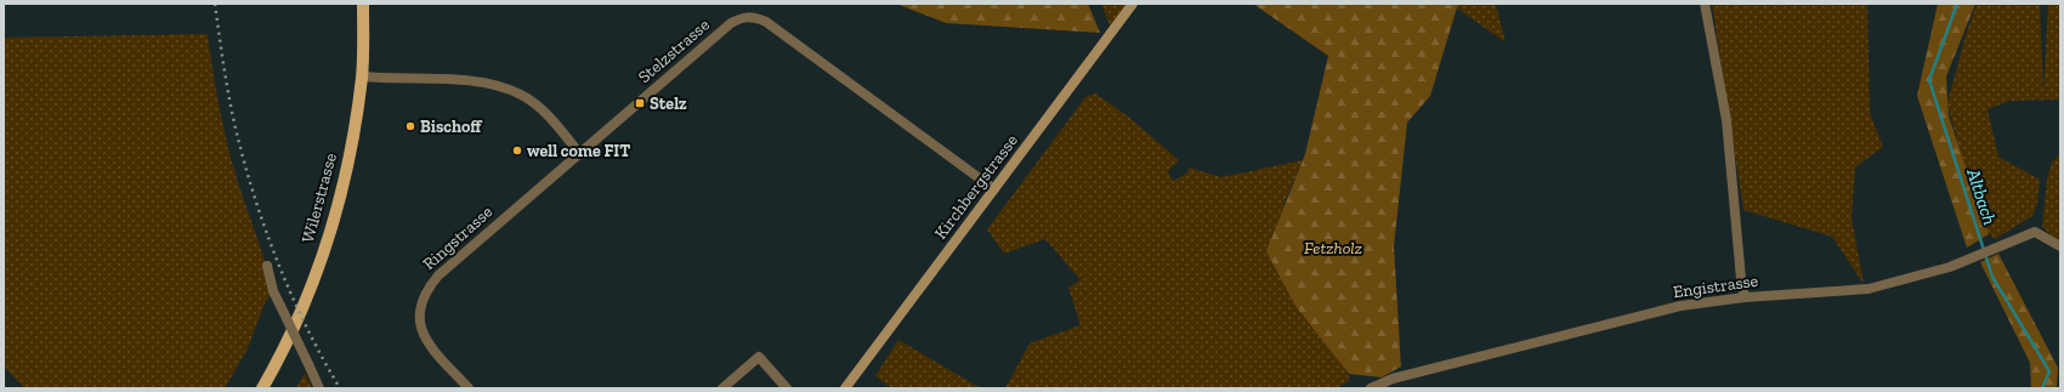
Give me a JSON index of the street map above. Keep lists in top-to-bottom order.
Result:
{
  "streets": {
    "main road": ["Kirchbergstrasse", "Wilerstrasse"],
    "street": ["Stelzstrasse", "Ringstrasse", "Engistrasse"]
  },
  "crossings": [
    ["Stelzstrasse", "Kirchbergstrasse"],
    ["Stelzstrasse", "Ringstrasse"]
  ],
  "water": ["Altbach"],
  "parks": ["Fetzholz"],
  "places": {
    "transit": ["Stelz"],
    "other": ["Bischoff", "well come FIT"]
  }
}
